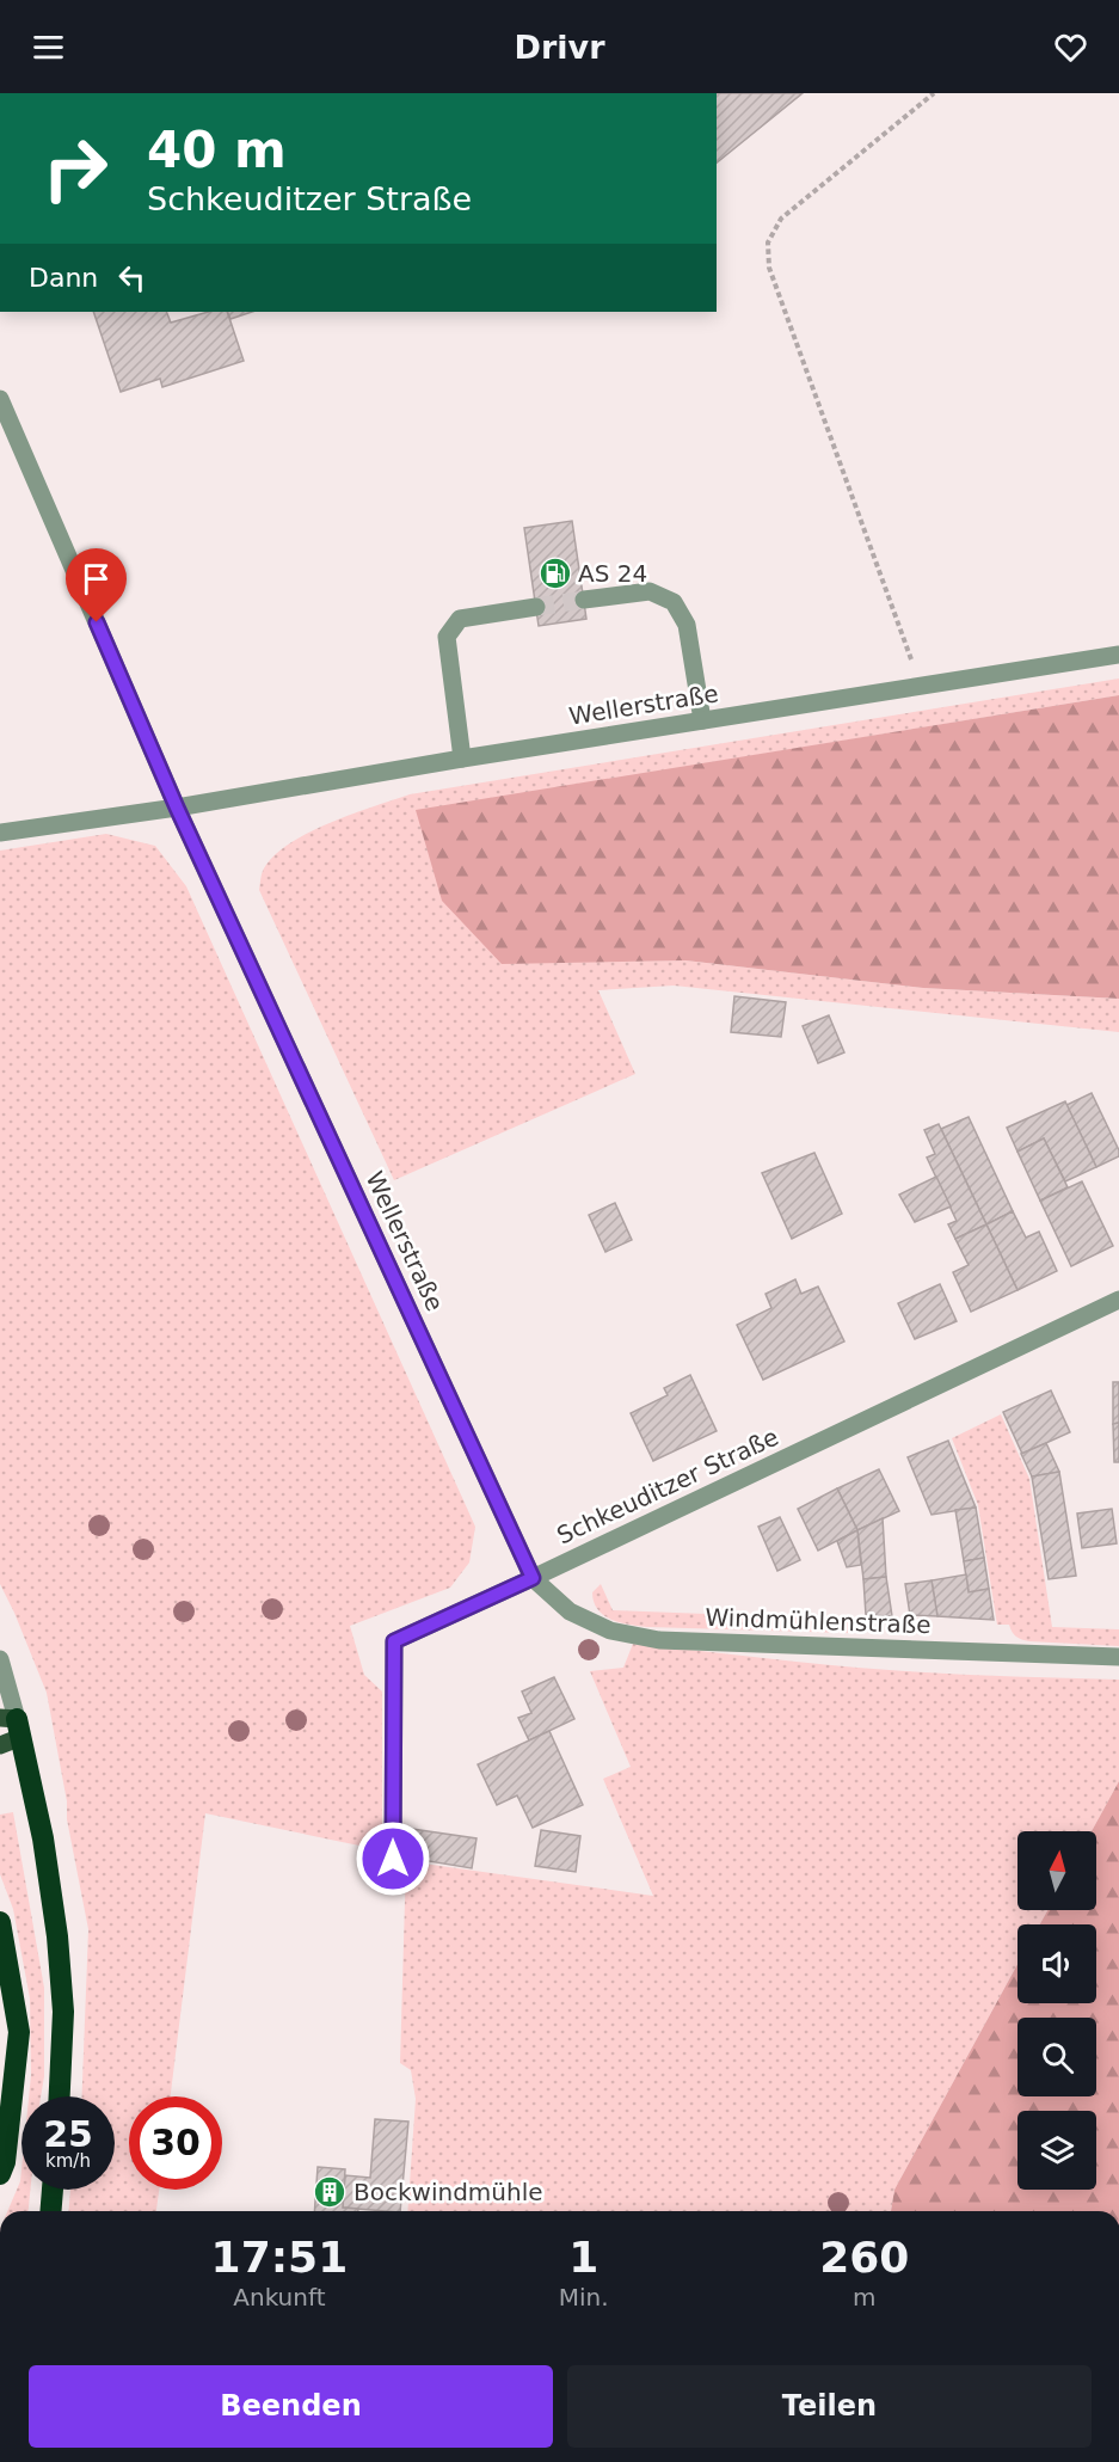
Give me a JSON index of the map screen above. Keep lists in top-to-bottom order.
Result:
{
  "streets": {
    "street": ["Wellerstraße", "Schkeuditzer Straße", "Windmühlenstraße"]
  },
  "crossings": [
    ["Wellerstraße", "Schkeuditzer Straße"],
    ["Wellerstraße", "Windmühlenstraße"],
    ["Schkeuditzer Straße", "Windmühlenstraße"]
  ],
  "places": {
    "fuel station": ["AS 24"],
    "building": ["Bockwindmühle"]
  },
  "north": "top",
  "page": {
    "header": "Drivr",
    "turn": ["40 m", "Schkeuditzer Straße"],
    "then": "Dann",
    "speed": "25 km/h",
    "limit": "30",
    "eta": [
      "17:51",
      "Ankunft",
      "1",
      "Min.",
      "260",
      "m"
    ],
    "buttons": ["Beenden", "Teilen"]
  }
}
